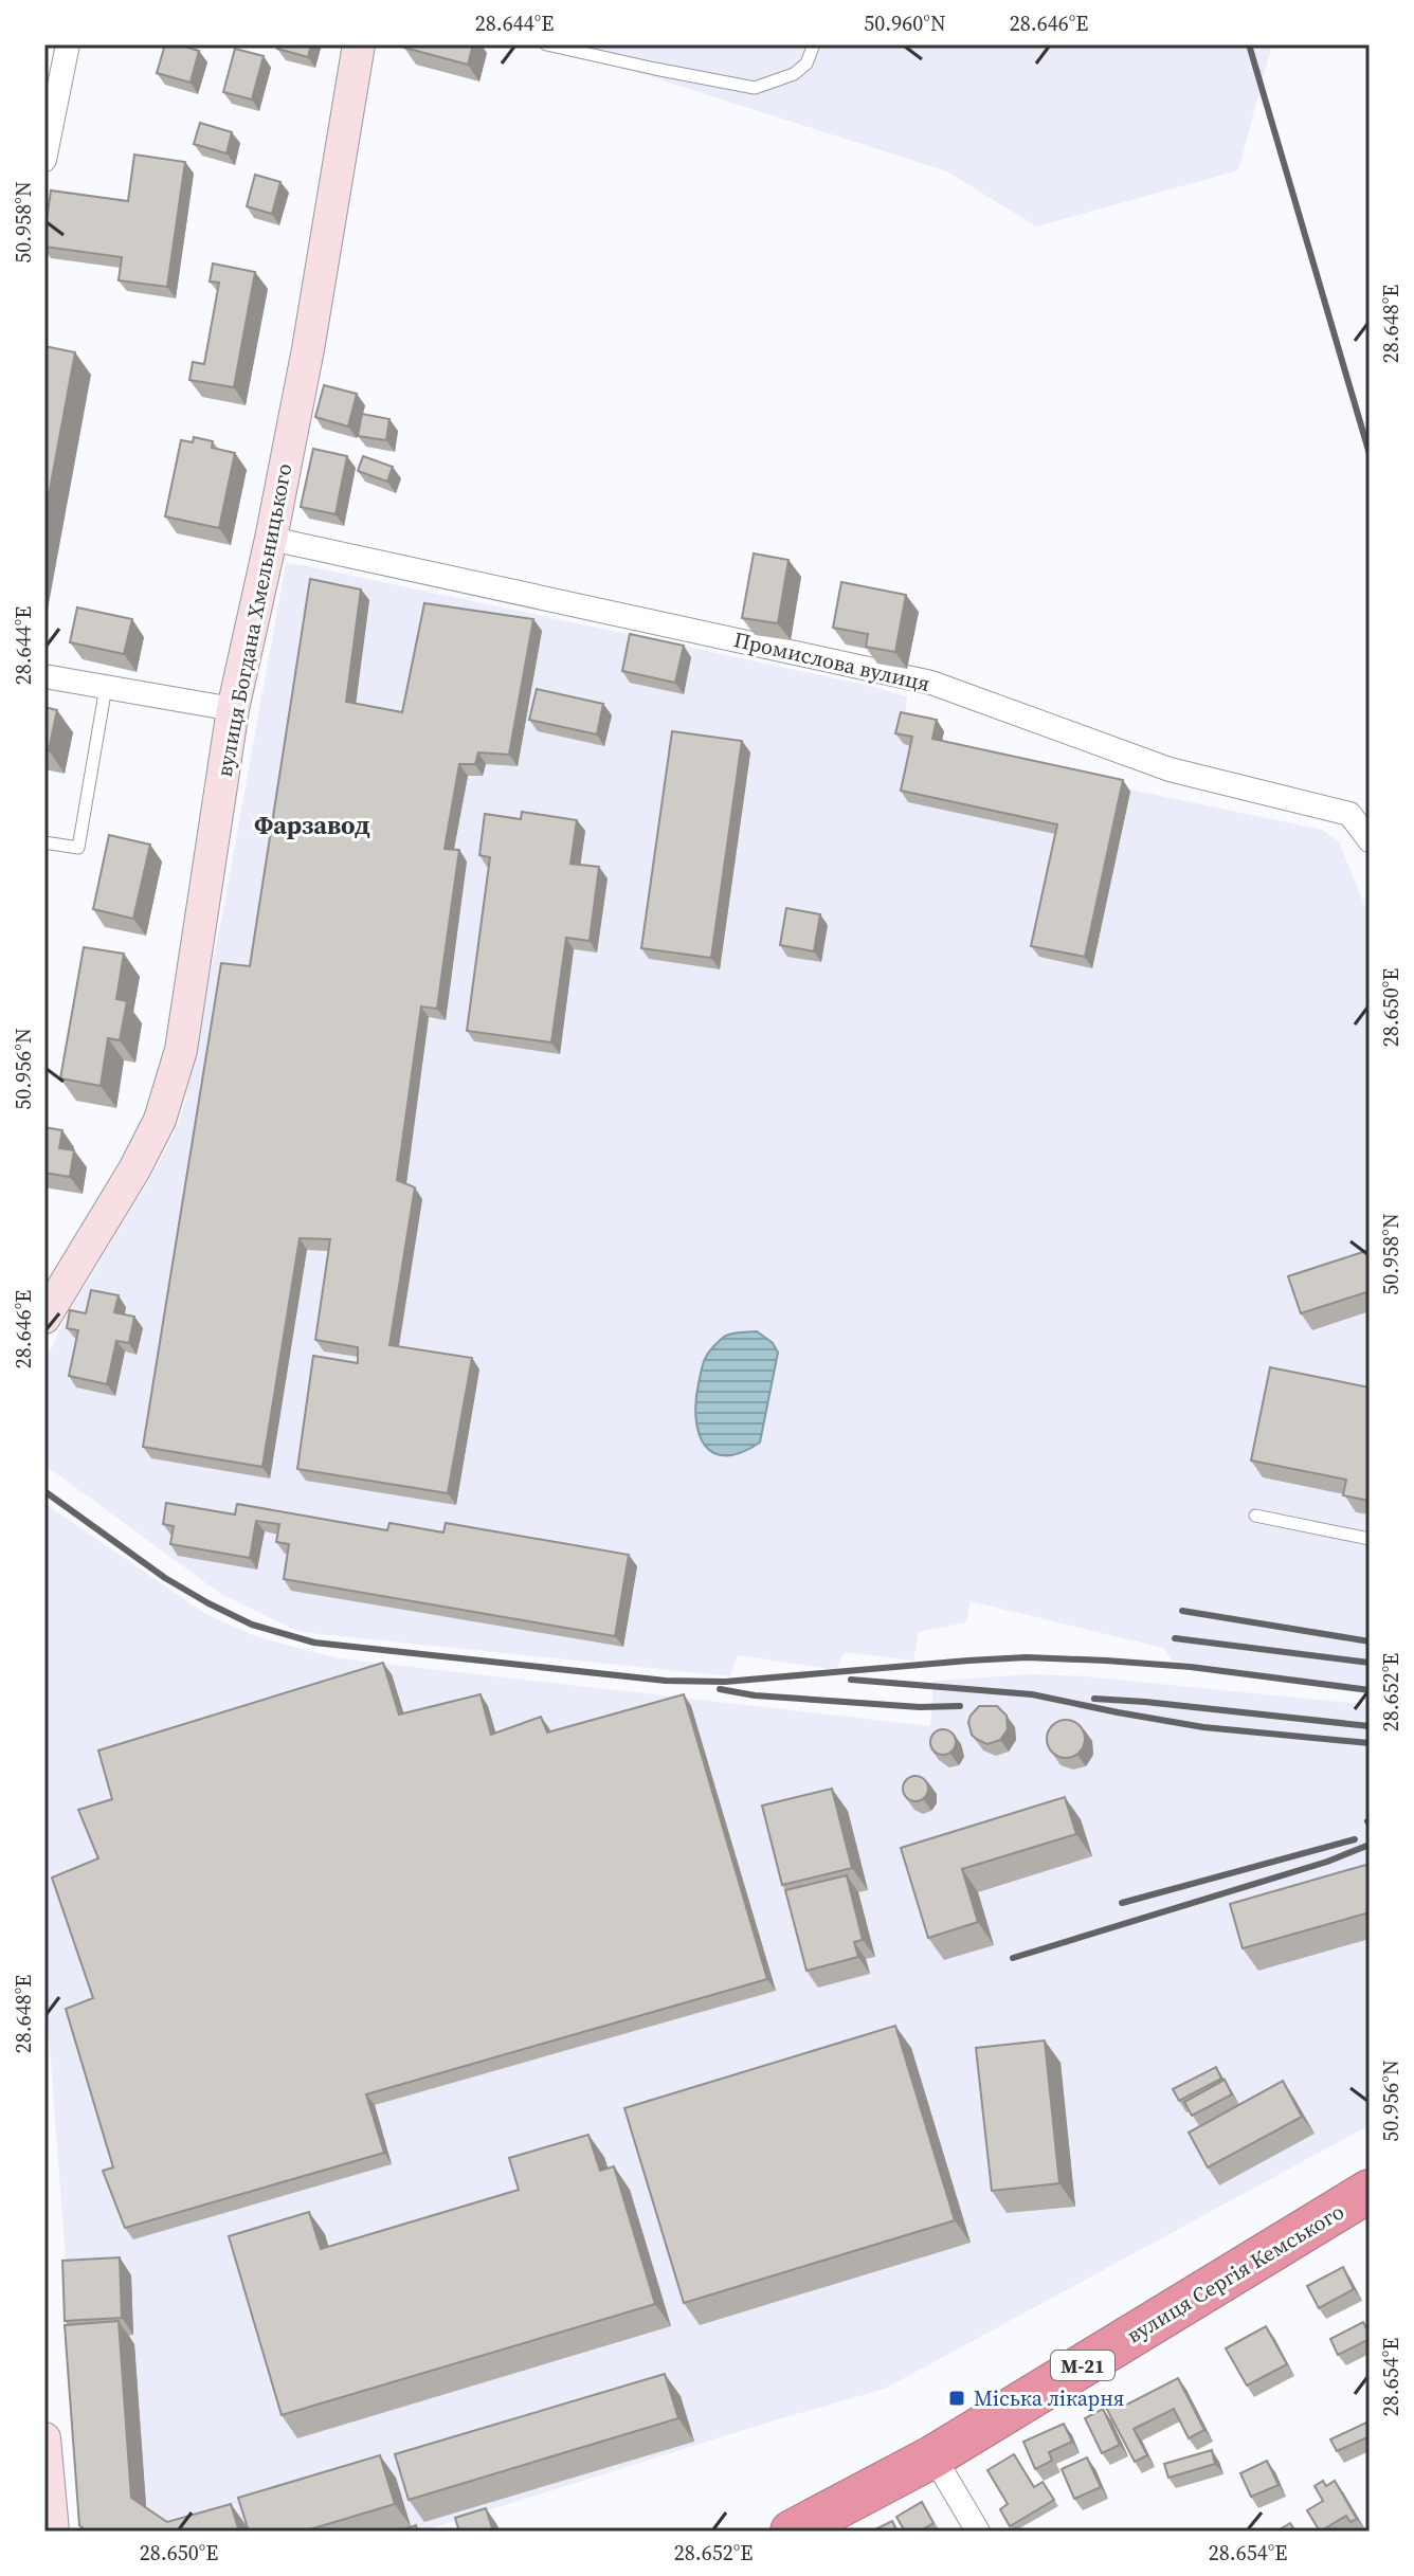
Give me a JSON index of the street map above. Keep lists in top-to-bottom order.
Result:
{
  "streets": {
    "highway": ["вулиця Сергія Кемського", "М-21"],
    "street": ["вулиця Богдана Хмельницького", "Промислова вулиця"]
  },
  "crossings": [
    ["вулиця Богдана Хмельницького", "Промислова вулиця"]
  ],
  "districts": ["Фарзавод"],
  "places": {
    "transit": ["Міська лікарня"]
  },
  "coordinates": [
    "28.644°E",
    "50.960°N",
    "28.646°E",
    "50.958°N",
    "28.648°E",
    "28.650°E",
    "50.956°N",
    "28.652°E",
    "28.654°E"
  ]
}
